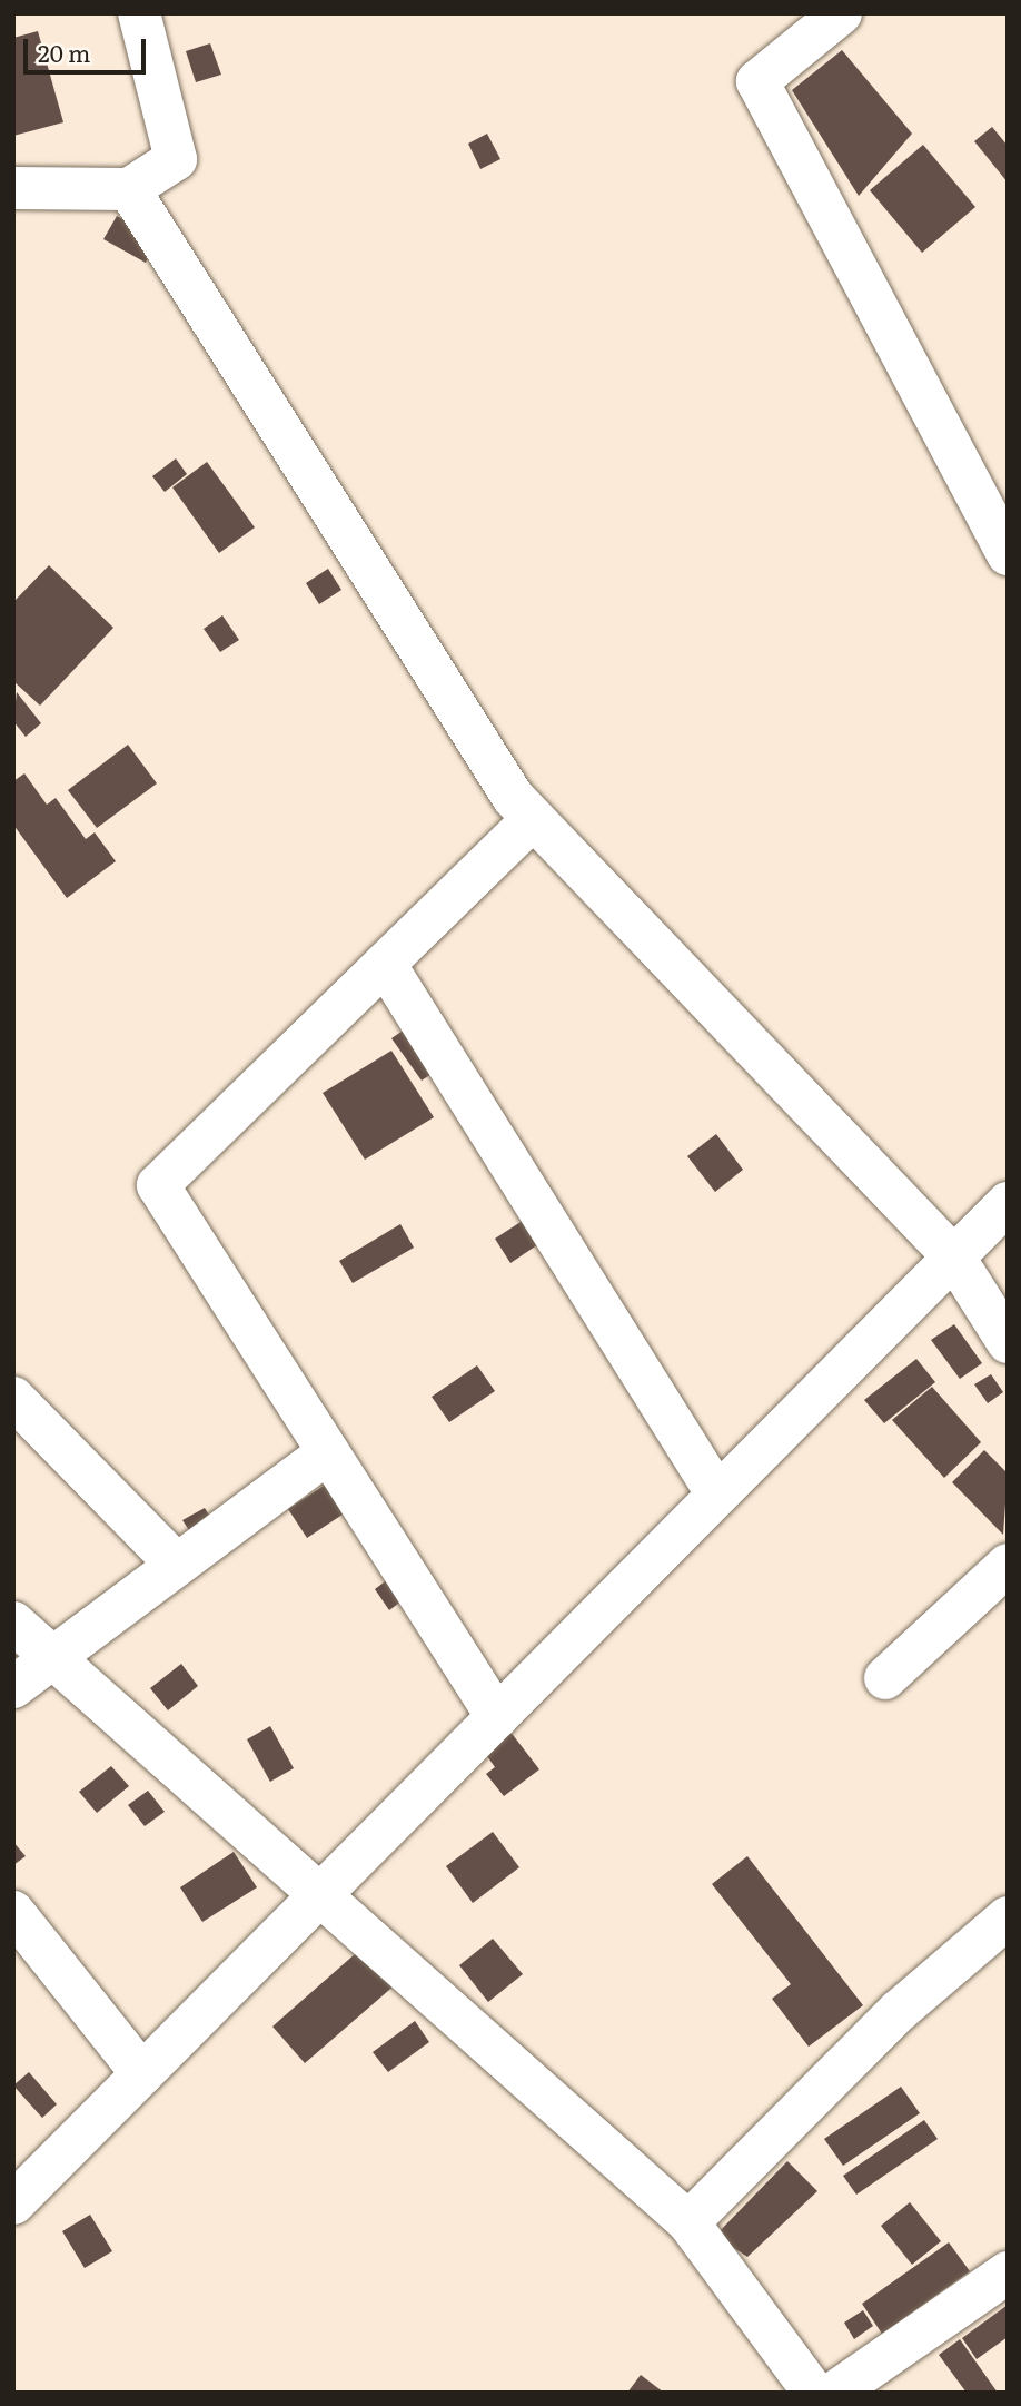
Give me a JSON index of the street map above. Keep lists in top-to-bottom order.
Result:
{
  "scale_bar": "20 m"
}
